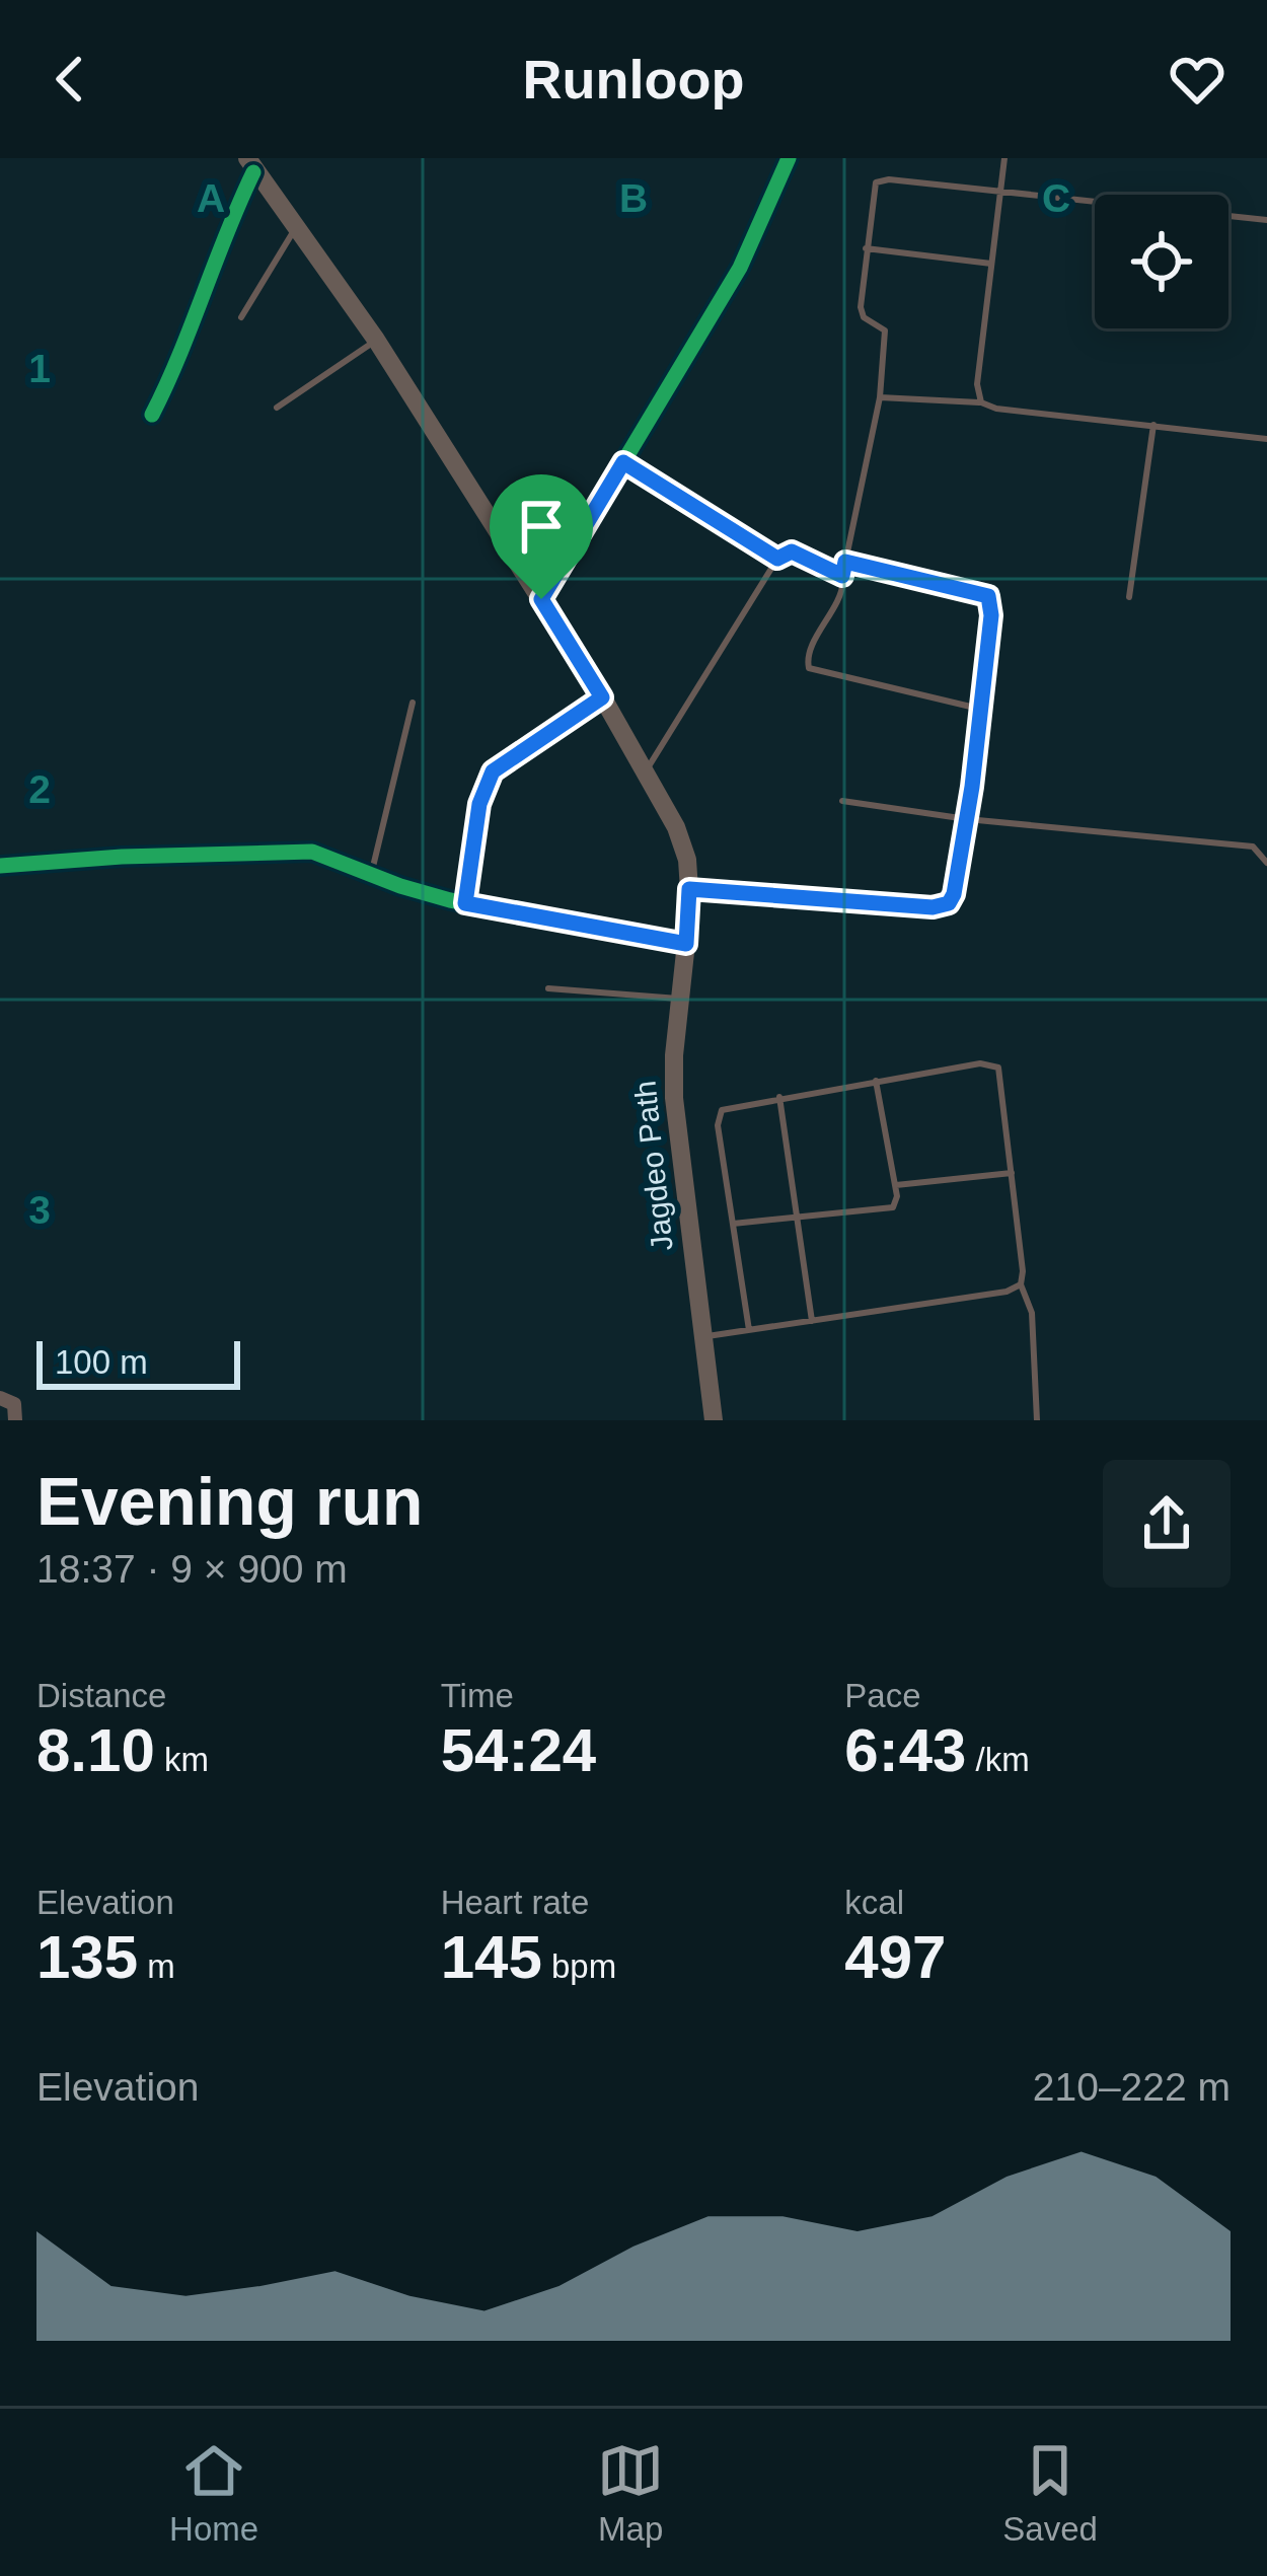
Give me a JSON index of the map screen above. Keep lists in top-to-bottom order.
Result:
{
  "streets": {
    "main road": ["Jagdeo Path"]
  },
  "scale_bar": "100 m",
  "page": {
    "header": "Runloop",
    "scale": "100 m",
    "heading": ["Evening run", "18:37 · 9 × 900 m"],
    "stats": [
      ["Distance", "8.10 km"],
      ["Time", "54:24"],
      ["Pace", "6:43 /km"],
      ["Elevation", "135 m"],
      ["Heart rate", "145 bpm"],
      ["kcal", "497"]
    ],
    "chart": ["Elevation", "210–222 m"],
    "tabs": ["Home", "Map", "Saved"]
  },
  "grid": {
    "columns": ["A", "B", "C"],
    "rows": ["1", "2", "3"]
  }
}
